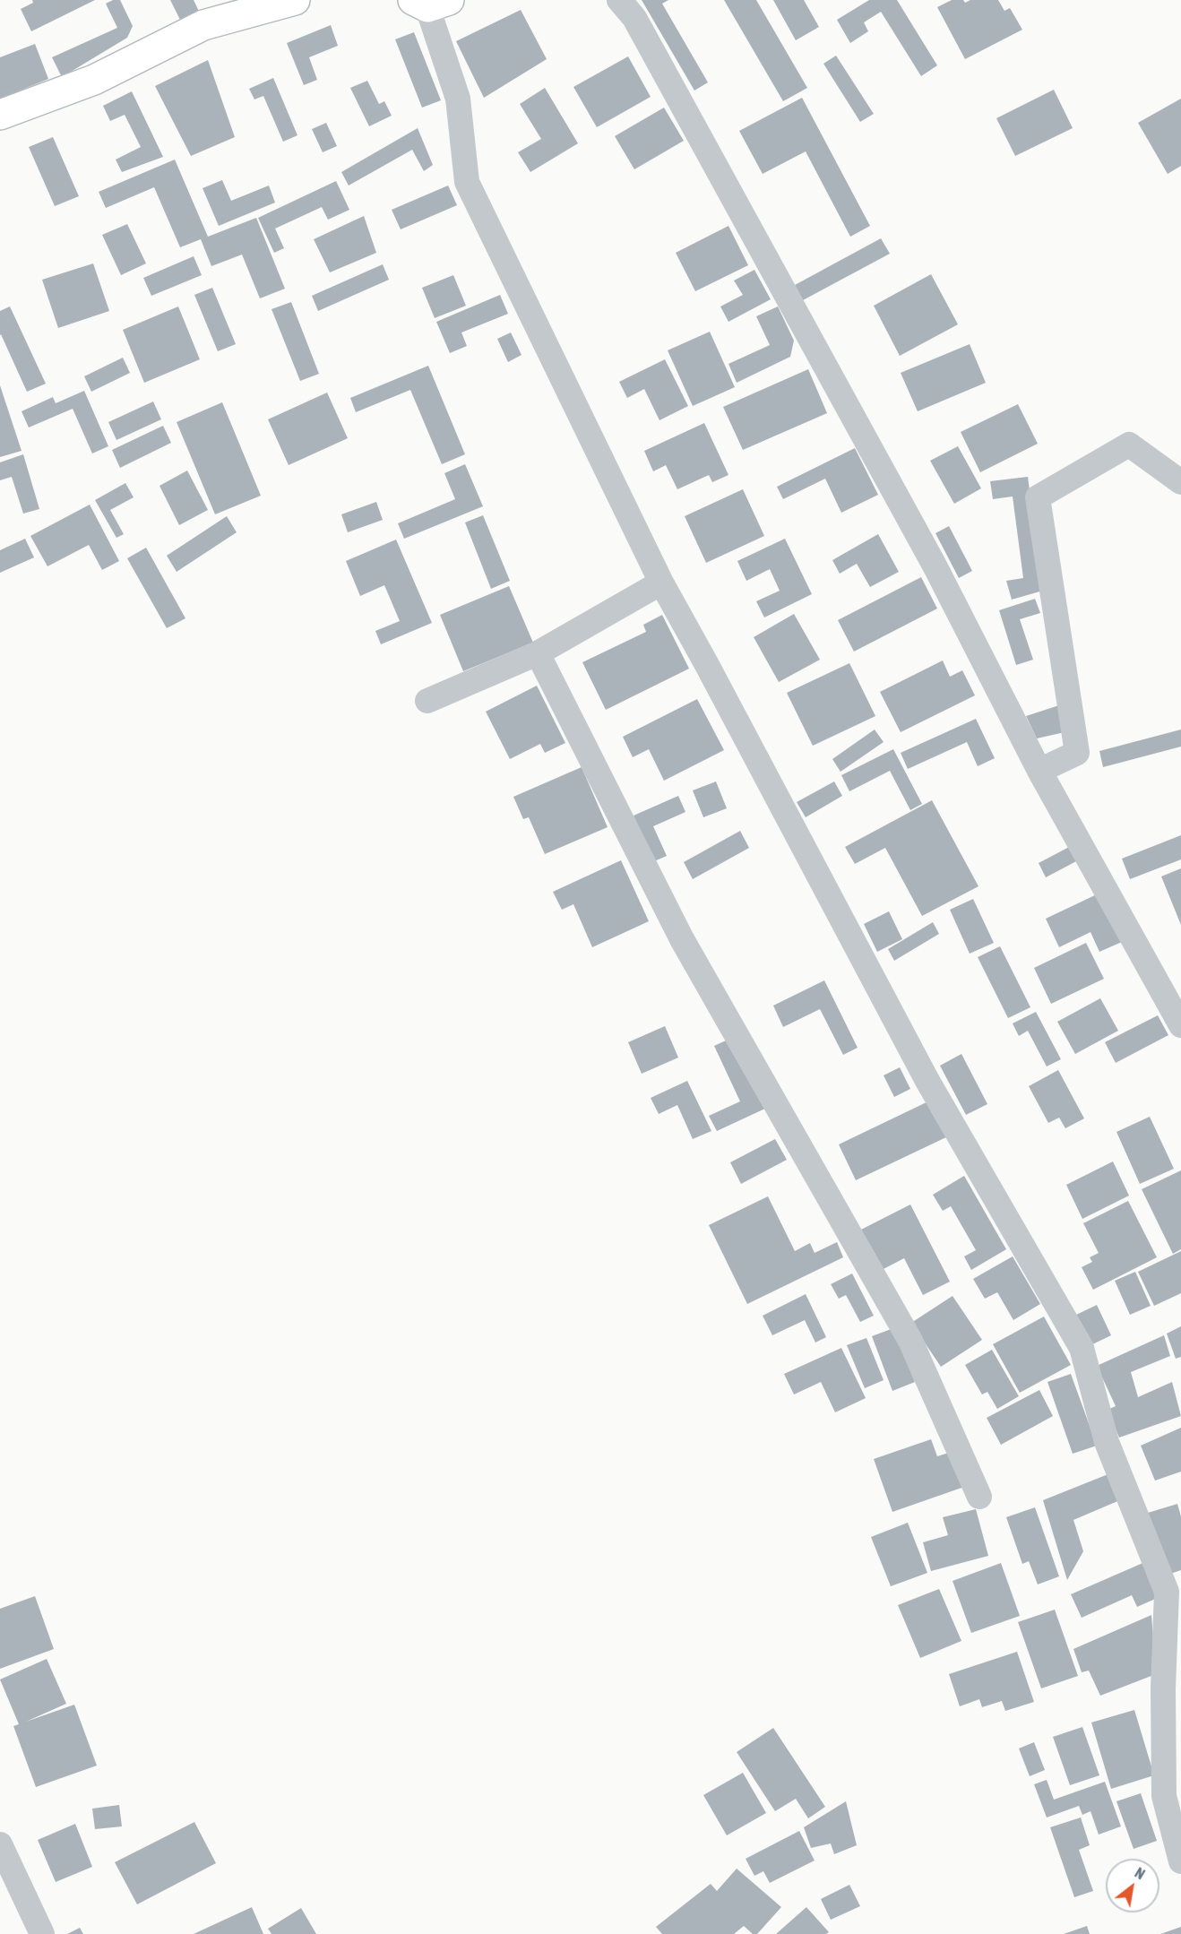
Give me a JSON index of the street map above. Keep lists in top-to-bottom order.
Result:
{
  "north": "top right"
}
